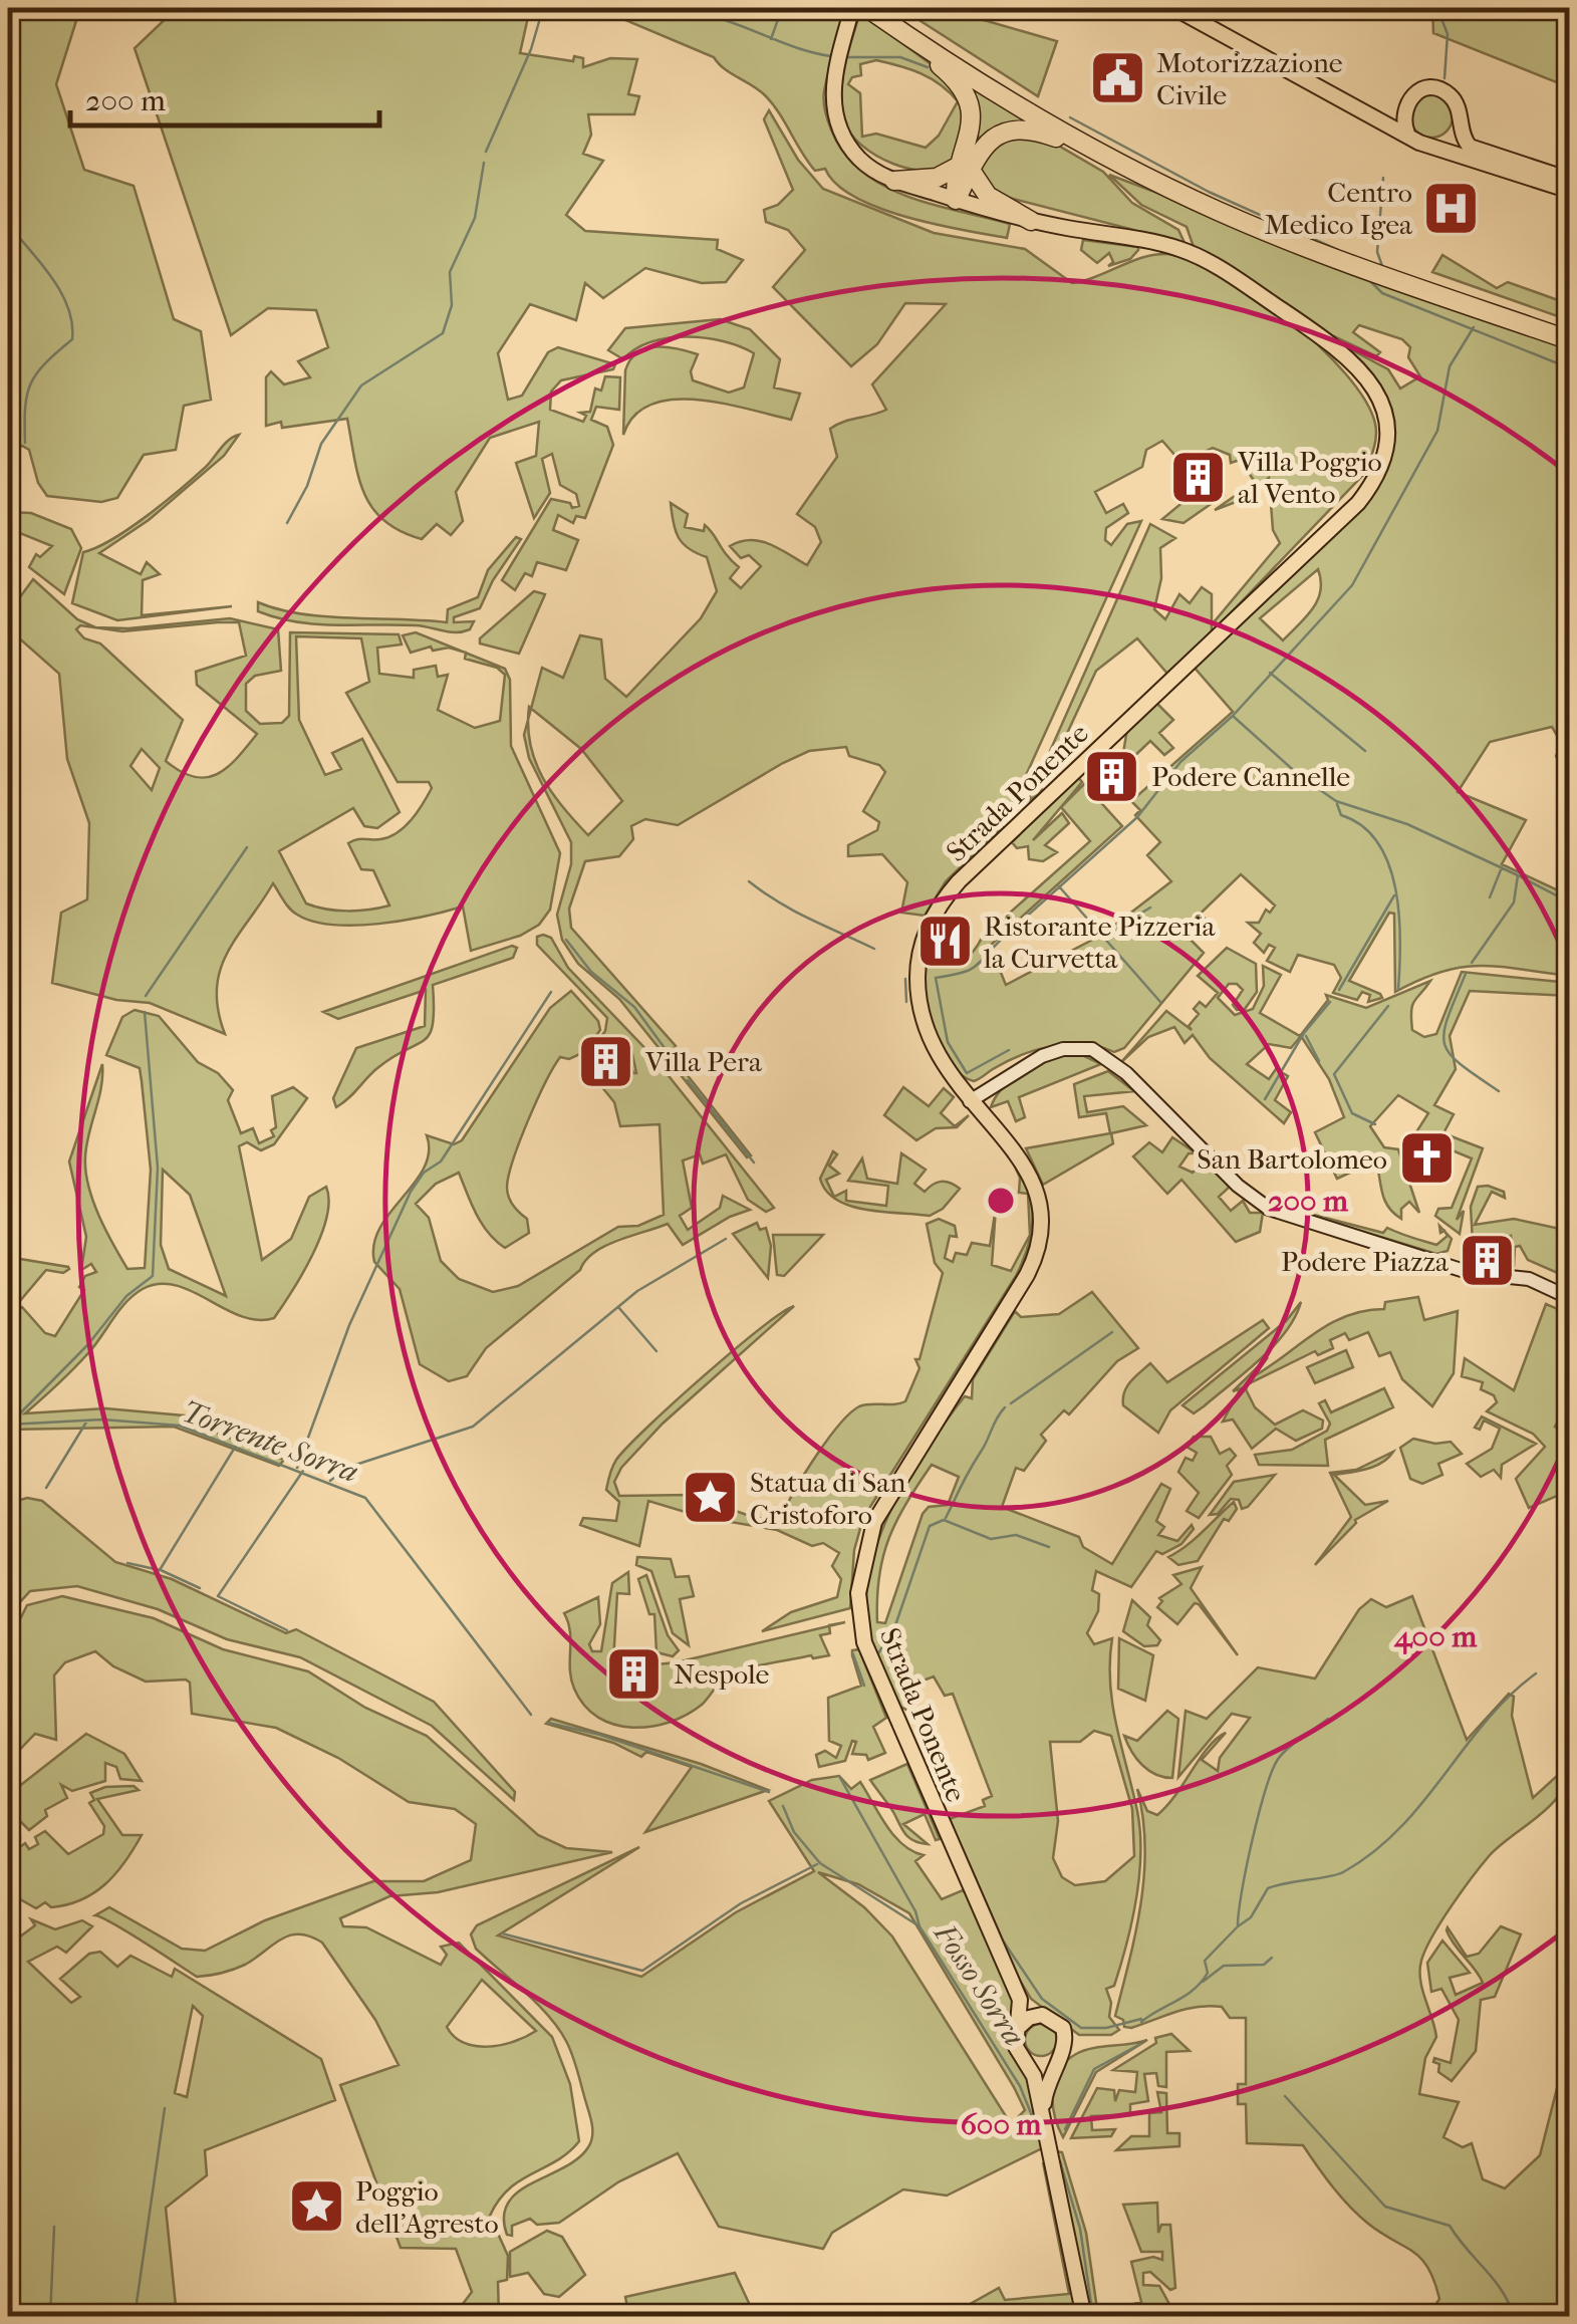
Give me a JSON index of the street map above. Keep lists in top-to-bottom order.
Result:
{
  "streets": {
    "main road": ["Strada Ponente"]
  },
  "water": ["Torrente Sorra", "Fosso Sorra"],
  "places": {
    "public building": ["Motorizzazione Civile"],
    "hospital": ["Centro Medico Igea"],
    "building": [
      "Villa Poggio al Vento",
      "Podere Cannelle",
      "Villa Pera",
      "Podere Piazza",
      "Nespole"
    ],
    "restaurant": ["Ristorante Pizzeria la Curvetta"],
    "church": ["San Bartolomeo"],
    "place": ["Statua di San Cristoforo", "Poggio dell'Agresto"]
  },
  "scale_bar": "200 m",
  "rings": ["200 m", "400 m", "600 m"]
}
